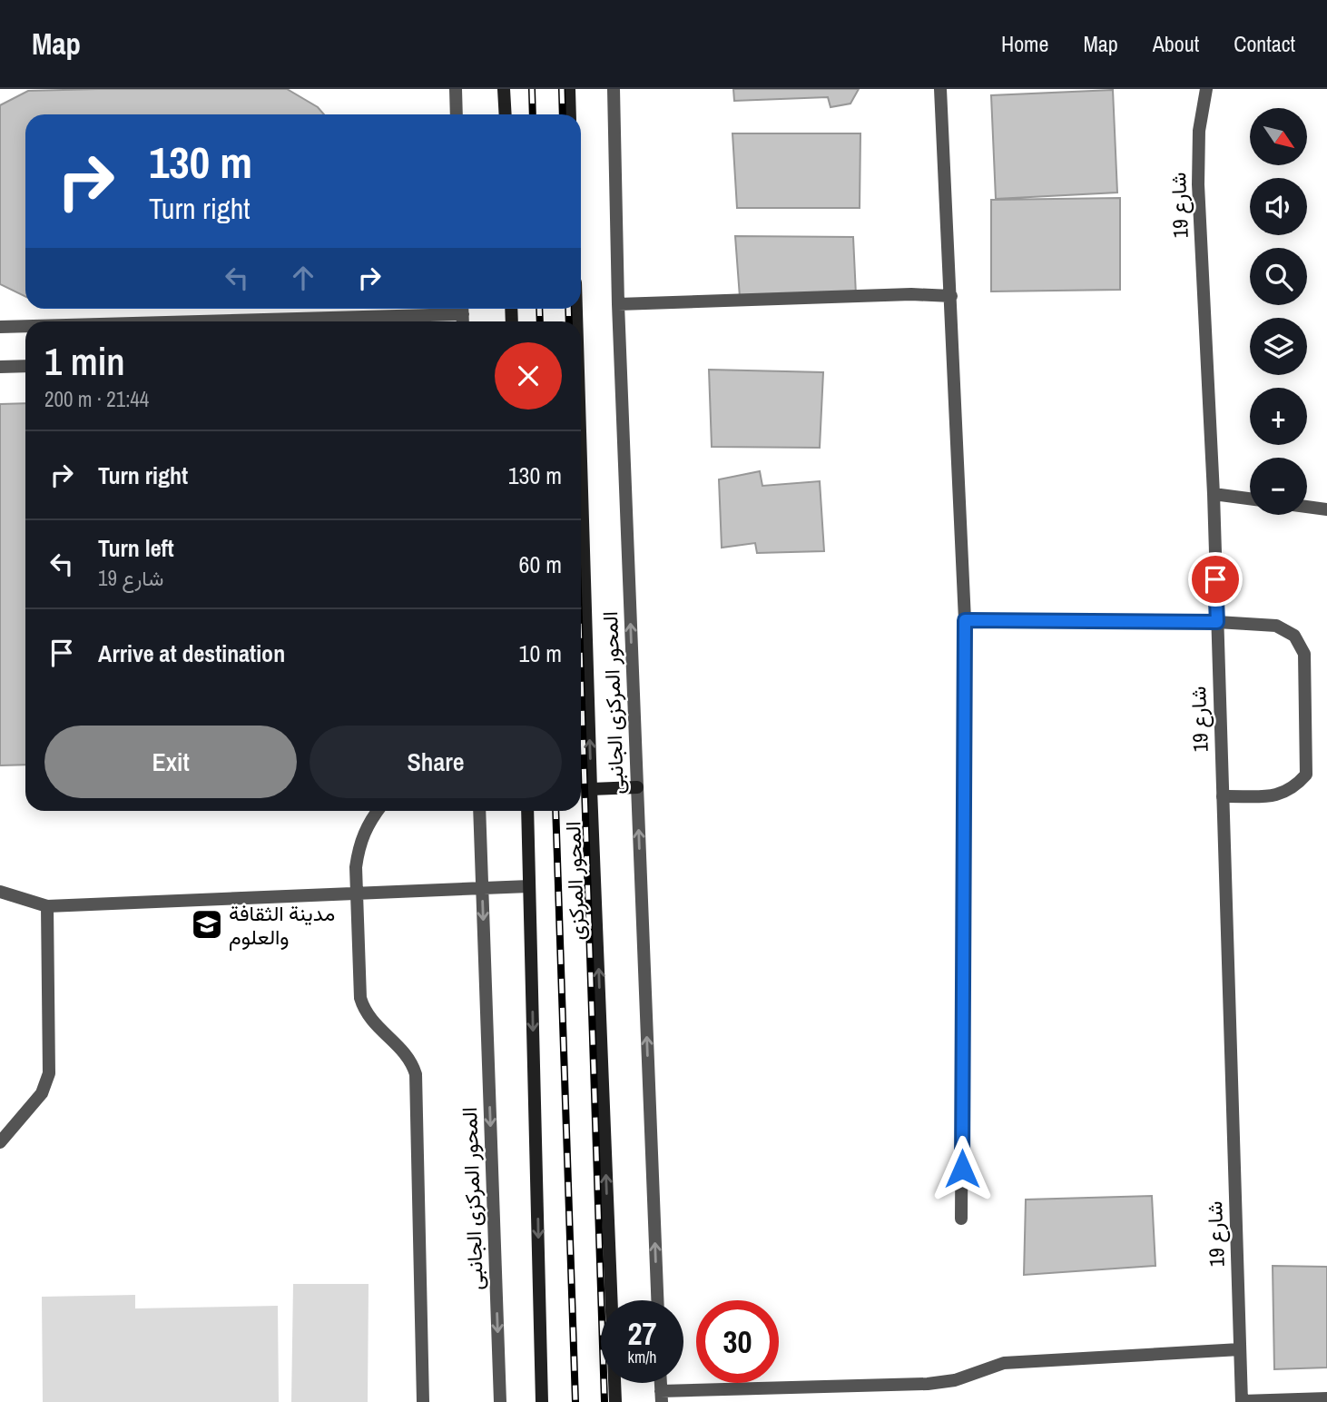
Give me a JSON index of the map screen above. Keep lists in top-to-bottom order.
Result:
{
  "streets": {
    "main road": ["المحور المركزى"],
    "street": ["شارع 19", "المحور المركزى الجانبى"]
  },
  "places": {
    "school or university": ["مدينة الثقافة والعلوم"]
  },
  "north": "bottom right",
  "page": {
    "header": "Map",
    "nav": [
      "Home",
      "Map",
      "About",
      "Contact"
    ],
    "map_buttons": ["+", "−"],
    "turn": ["130 m", "Turn right"],
    "heading": ["1 min", "200 m · 21:44"],
    "list": [
      {
        "name": "Turn right",
        "value": "130 m"
      },
      {
        "name": "Turn left",
        "note": "شارع 19",
        "value": "60 m"
      },
      {
        "name": "Arrive at destination",
        "value": "10 m"
      }
    ],
    "buttons": ["Exit", "Share"],
    "speed": "27 km/h",
    "limit": "30"
  }
}
